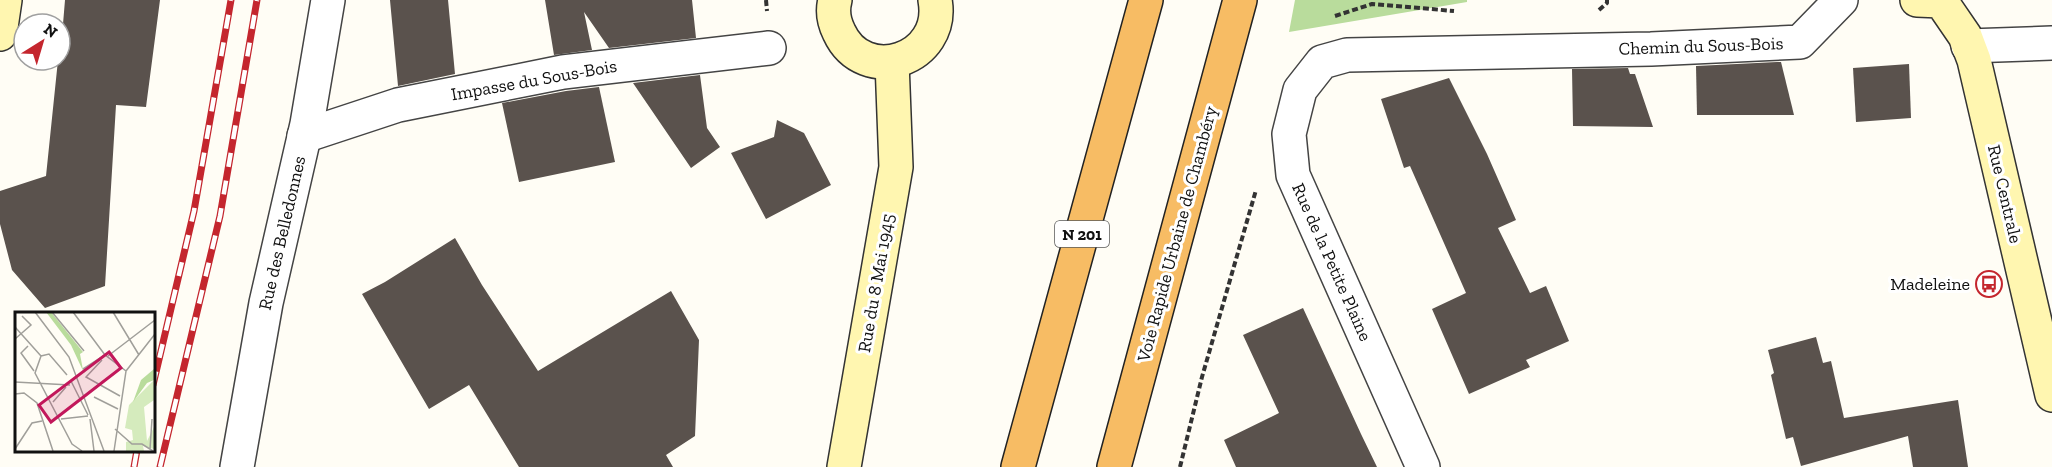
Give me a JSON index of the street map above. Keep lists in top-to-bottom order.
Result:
{
  "streets": {
    "highway": ["N 201", "Voie Rapide Urbaine de Chambéry"],
    "main road": ["Rue Centrale", "Rue du 8 Mai 1945"],
    "street": [
      "Chemin du Sous-Bois",
      "Impasse du Sous-Bois",
      "Rue des Belledonnes",
      "Rue de la Petite Plaine"
    ]
  },
  "crossings": [
    ["Chemin du Sous-Bois", "Rue de la Petite Plaine"],
    ["Impasse du Sous-Bois", "Rue des Belledonnes"]
  ],
  "places": {
    "bus stop": ["Madeleine"]
  },
  "north": "top right"
}
